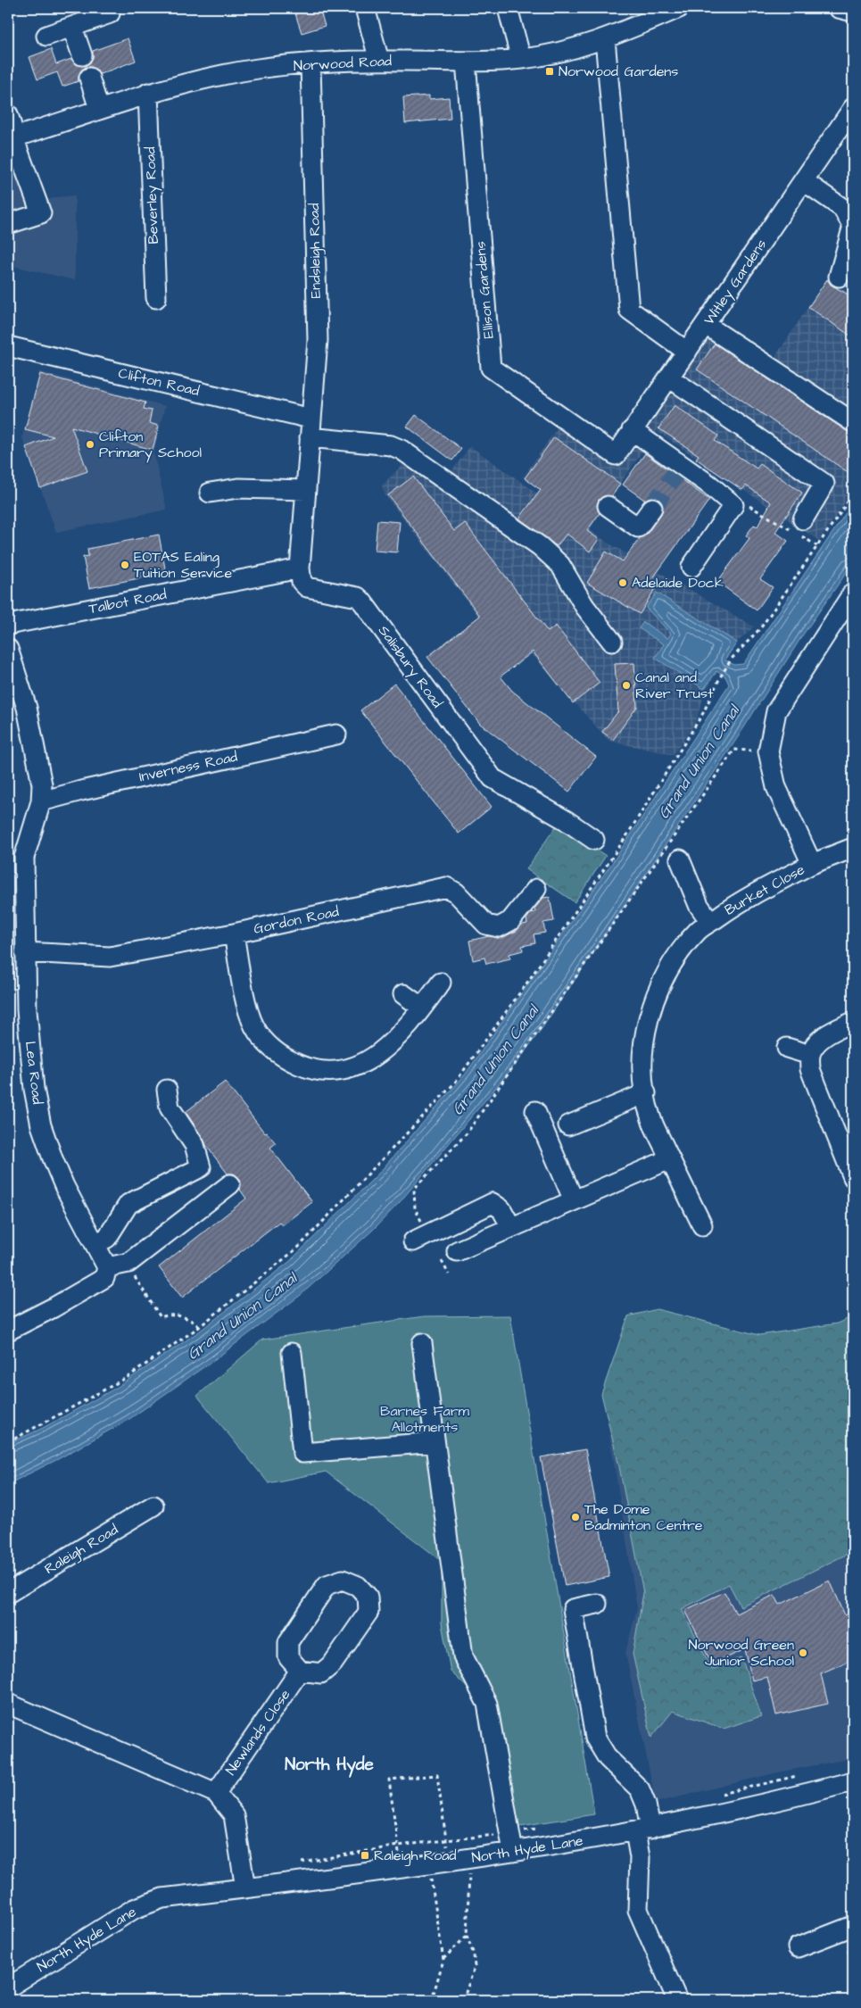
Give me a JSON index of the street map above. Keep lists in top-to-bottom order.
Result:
{
  "streets": {
    "street": [
      "Norwood Road",
      "Beverley Road",
      "Endsleigh Road",
      "Witley Gardens",
      "Ellison Gardens",
      "Clifton Road",
      "Talbot Road",
      "Salisbury Road",
      "Inverness Road",
      "Burket Close",
      "Gordon Road",
      "Lea Road",
      "Raleigh Road",
      "Newlands Close",
      "North Hyde Lane"
    ]
  },
  "crossings": [
    ["Norwood Road", "Beverley Road"],
    ["Norwood Road", "Endsleigh Road"],
    ["Norwood Road", "Ellison Gardens"],
    ["Endsleigh Road", "Clifton Road"],
    ["Endsleigh Road", "Talbot Road"],
    ["Endsleigh Road", "Salisbury Road"],
    ["Witley Gardens", "Ellison Gardens"],
    ["Inverness Road", "Lea Road"],
    ["Gordon Road", "Lea Road"]
  ],
  "districts": ["North Hyde"],
  "water": ["Grand Union Canal"],
  "parks": ["Barnes Farm Allotments"],
  "places": {
    "transit": ["Norwood Gardens", "Raleigh Road"],
    "other": [
      "Clifton Primary School",
      "EOTAS Ealing Tuition Service",
      "Adelaide Dock",
      "Canal and River Trust",
      "The Dome Badminton Centre",
      "Norwood Green Junior School"
    ]
  }
}
